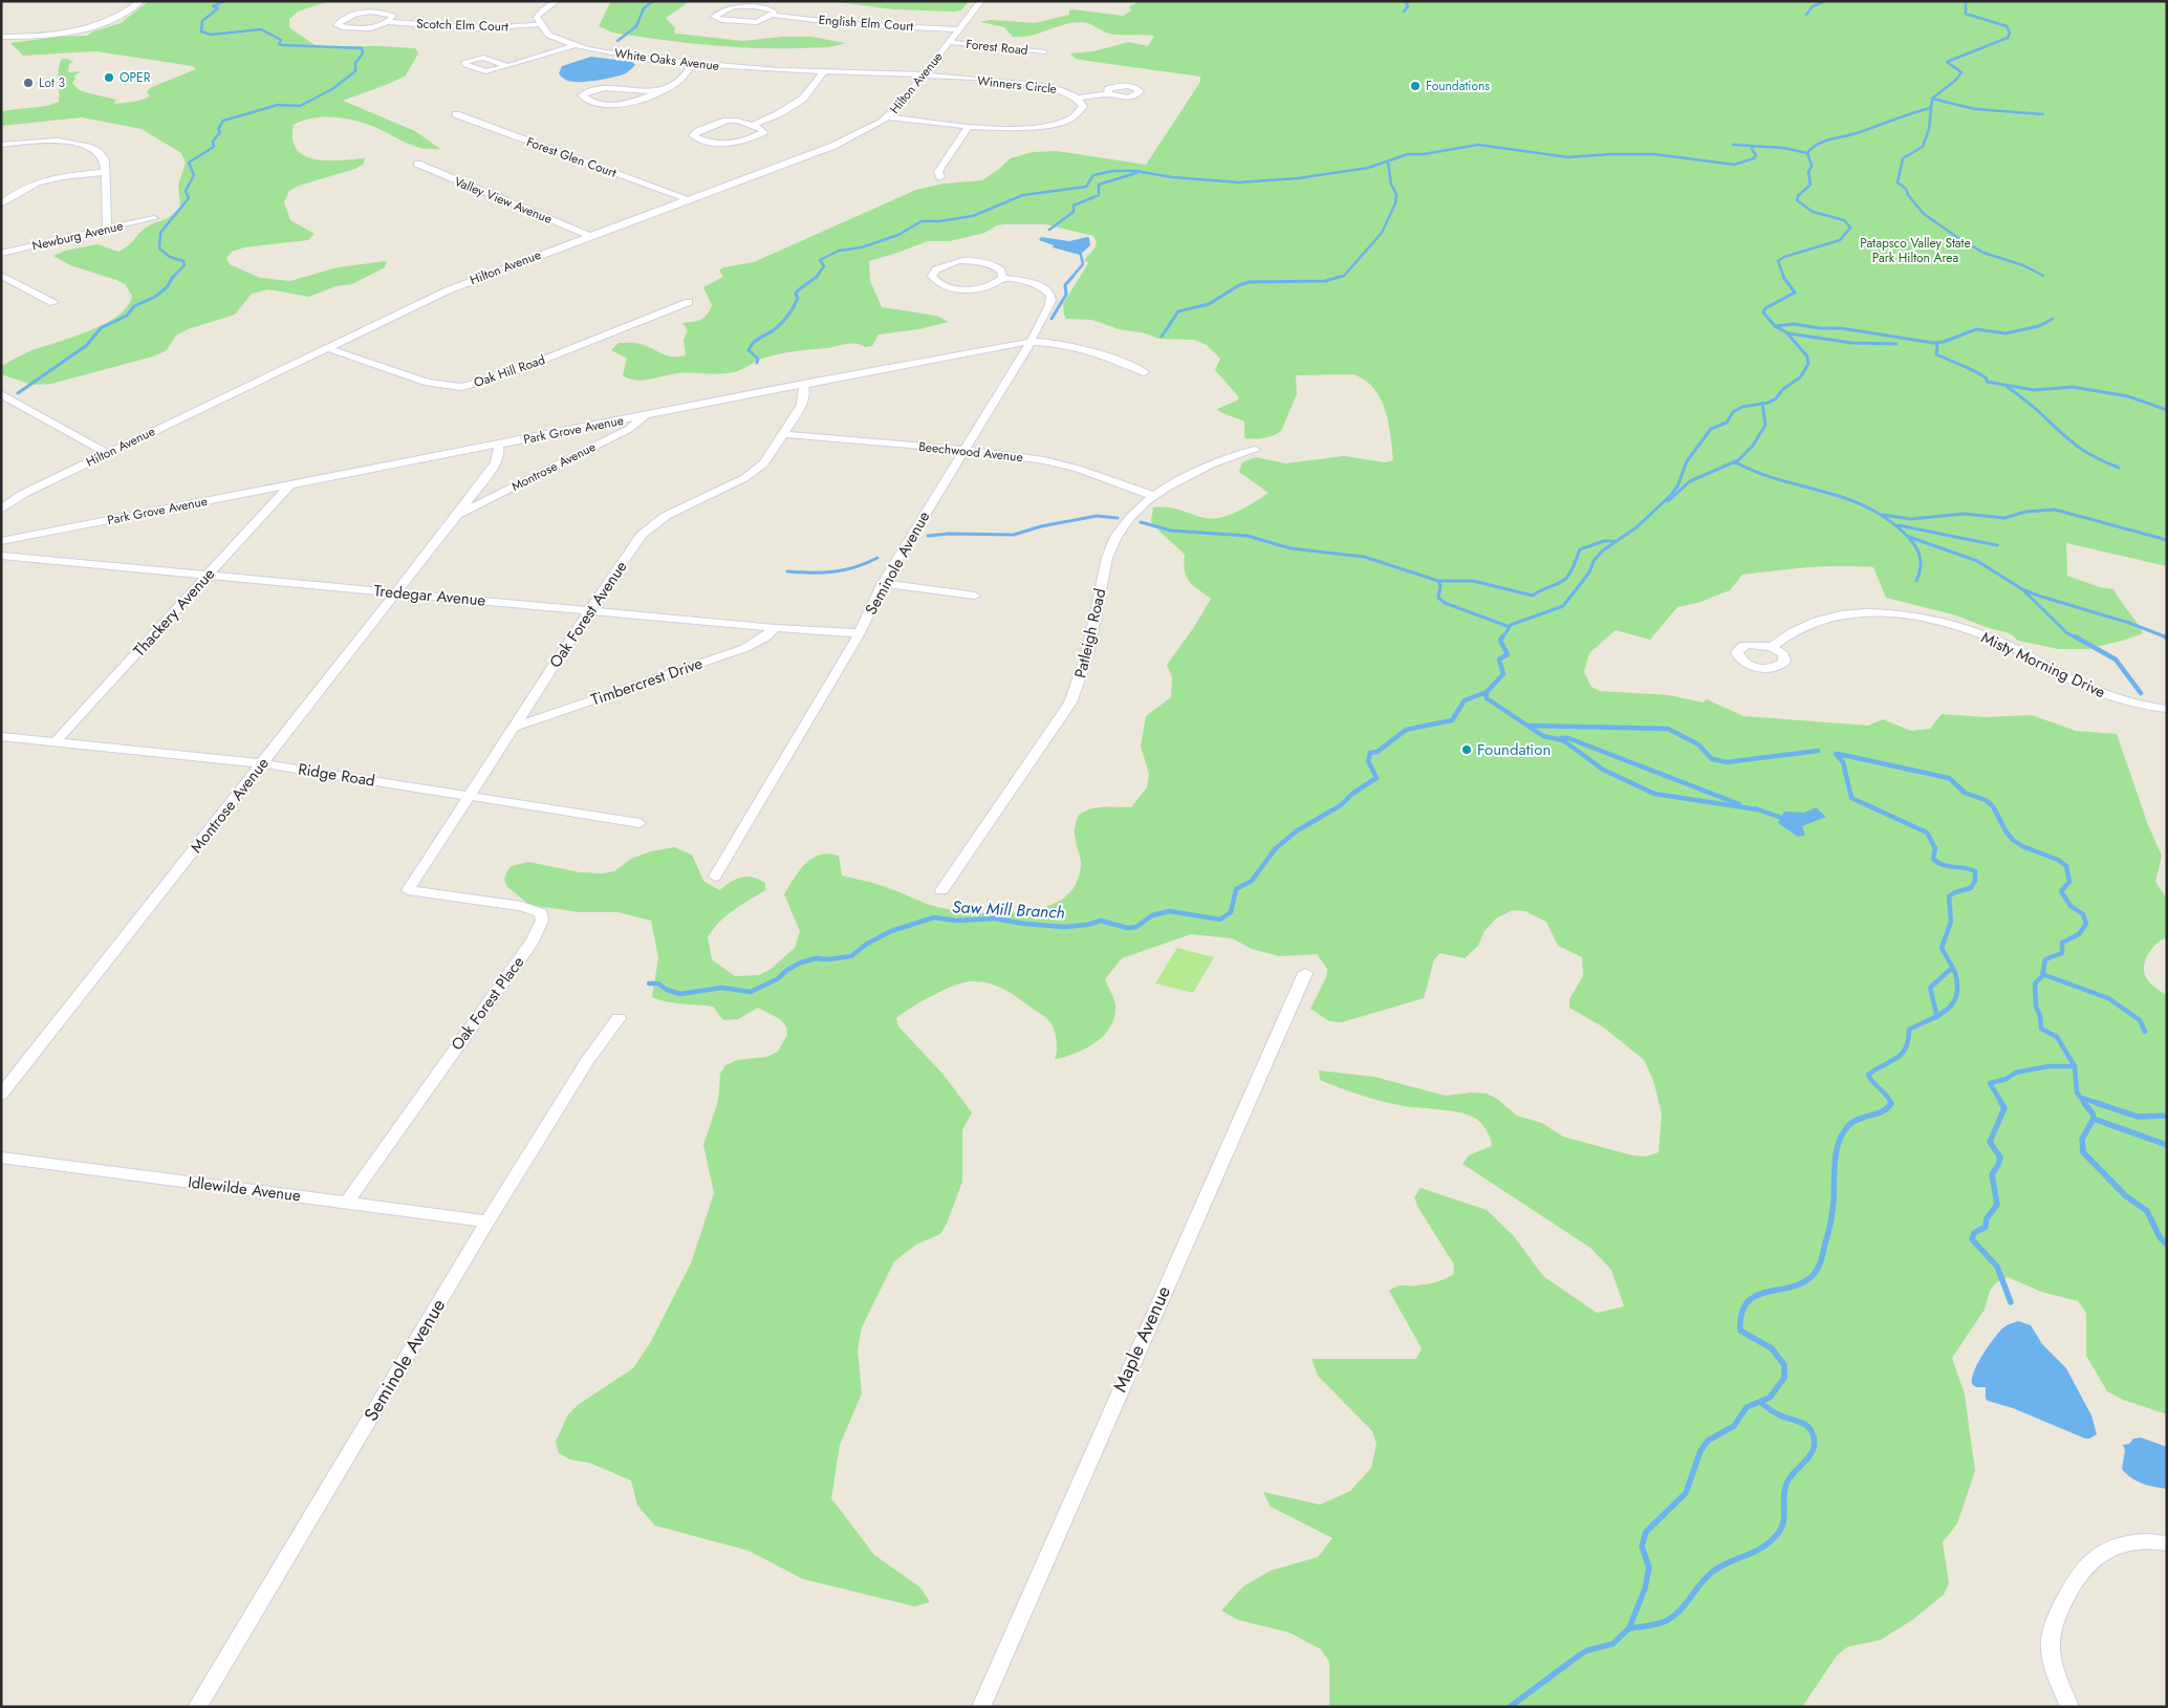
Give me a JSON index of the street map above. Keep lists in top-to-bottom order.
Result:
{
  "streets": {
    "street": [
      "English Elm Court",
      "Scotch Elm Court",
      "Forest Road",
      "White Oaks Avenue",
      "Hilton Avenue",
      "Winners Circle",
      "Forest Glen Court",
      "Valley View Avenue",
      "Newburg Avenue",
      "Oak Hill Road",
      "Park Grove Avenue",
      "Beechwood Avenue",
      "Montrose Avenue",
      "Seminole Avenue",
      "Tredegar Avenue",
      "Thackery Avenue",
      "Oak Forest Avenue",
      "Patleigh Road",
      "Misty Morning Drive",
      "Timbercrest Drive",
      "Ridge Road",
      "Oak Forest Place",
      "Idlewilde Avenue",
      "Maple Avenue"
    ]
  },
  "crossings": [
    ["English Elm Court", "Hilton Avenue"],
    ["Scotch Elm Court", "White Oaks Avenue"],
    ["Forest Road", "Hilton Avenue"],
    ["White Oaks Avenue", "Hilton Avenue"],
    ["White Oaks Avenue", "Winners Circle"],
    ["Hilton Avenue", "Winners Circle"],
    ["Hilton Avenue", "Forest Glen Court"],
    ["Hilton Avenue", "Valley View Avenue"],
    ["Hilton Avenue", "Oak Hill Road"],
    ["Park Grove Avenue", "Montrose Avenue"],
    ["Park Grove Avenue", "Seminole Avenue"],
    ["Park Grove Avenue", "Thackery Avenue"],
    ["Park Grove Avenue", "Oak Forest Avenue"],
    ["Beechwood Avenue", "Seminole Avenue"],
    ["Beechwood Avenue", "Oak Forest Avenue"],
    ["Beechwood Avenue", "Patleigh Road"],
    ["Montrose Avenue", "Tredegar Avenue"],
    ["Montrose Avenue", "Ridge Road"],
    ["Seminole Avenue", "Tredegar Avenue"],
    ["Seminole Avenue", "Idlewilde Avenue"],
    ["Tredegar Avenue", "Thackery Avenue"],
    ["Tredegar Avenue", "Oak Forest Avenue"],
    ["Tredegar Avenue", "Timbercrest Drive"],
    ["Thackery Avenue", "Ridge Road"],
    ["Oak Forest Avenue", "Timbercrest Drive"],
    ["Oak Forest Avenue", "Ridge Road"],
    ["Oak Forest Avenue", "Oak Forest Place"],
    ["Oak Forest Place", "Idlewilde Avenue"]
  ],
  "water": ["Saw Mill Branch"],
  "parks": ["Patapsco Valley State Park Hilton Area"],
  "places": [
    "OPER",
    "Lot 3",
    "Foundations",
    "Foundation"
  ]
}
